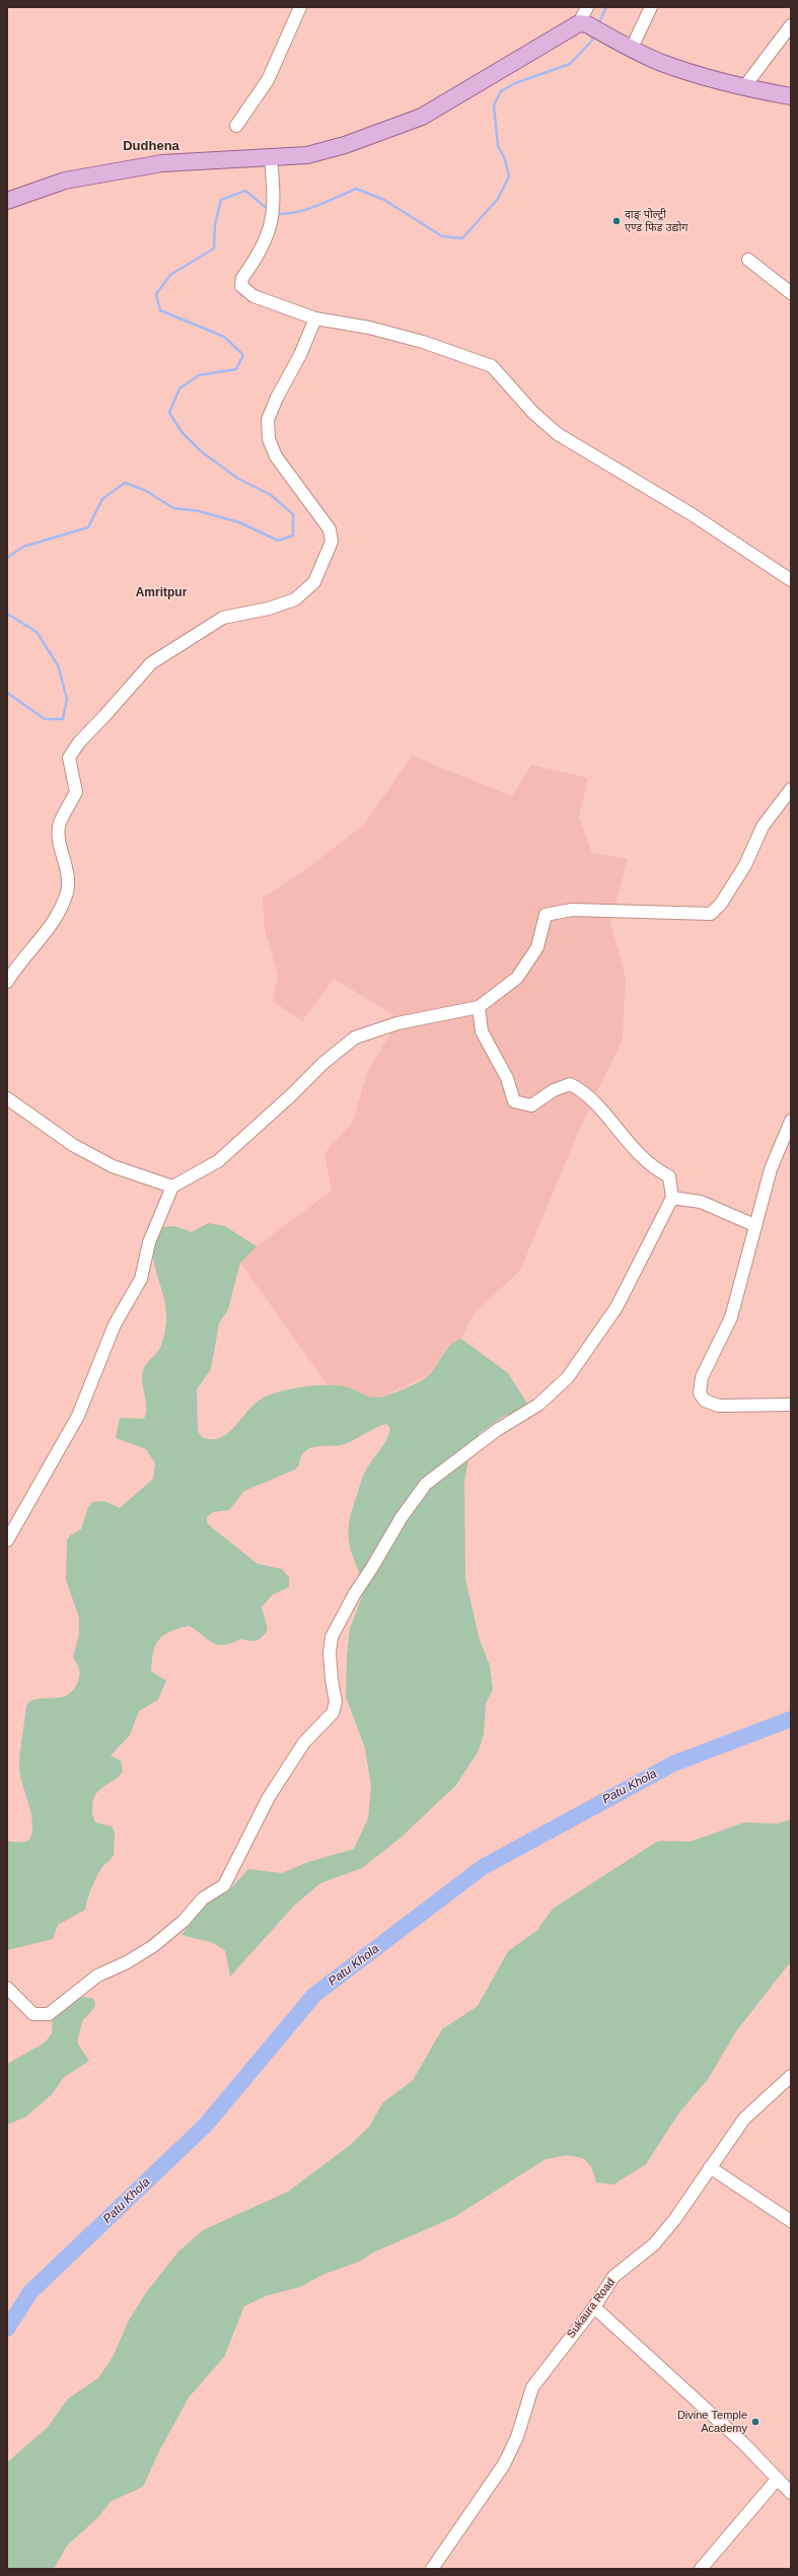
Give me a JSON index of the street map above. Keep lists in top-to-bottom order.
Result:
{
  "streets": {
    "street": ["Sukaura Road"]
  },
  "districts": ["Dudhena", "Amritpur"],
  "water": ["Patu Khola"],
  "places": ["दाङ् पोल्ट्री एण्ड फिड उद्योग", "Divine Temple Academy"]
}
